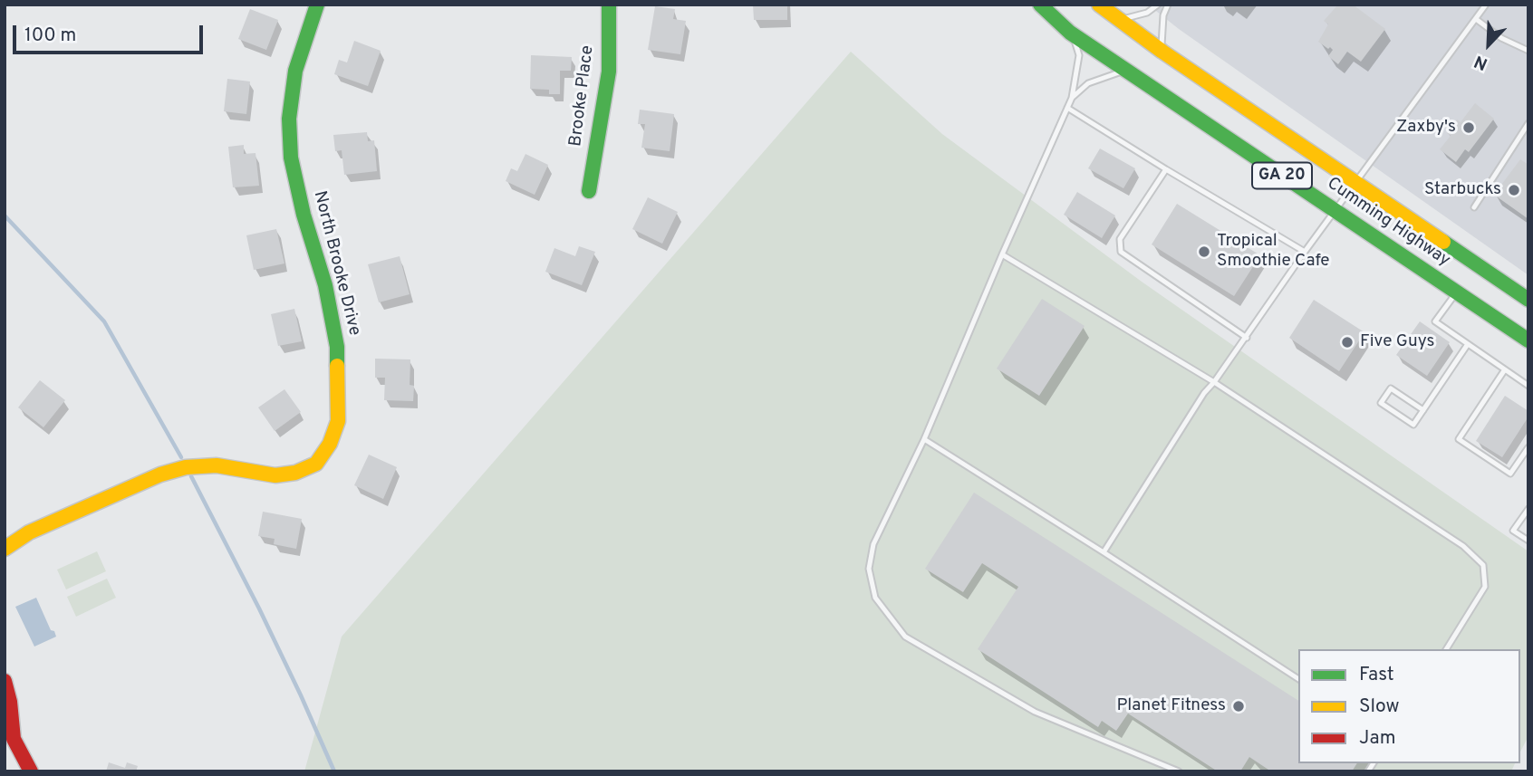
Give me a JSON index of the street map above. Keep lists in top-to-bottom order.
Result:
{
  "streets": {
    "main road": [
      "Brooke Place",
      "GA 20",
      "Cumming Highway",
      "North Brooke Drive"
    ]
  },
  "places": [
    "Zaxby's",
    "Starbucks",
    "Tropical Smoothie Cafe",
    "Five Guys",
    "Planet Fitness"
  ],
  "legend": ["Fast", "Slow", "Jam"],
  "scale_bar": "100 m",
  "north": "bottom left"
}
